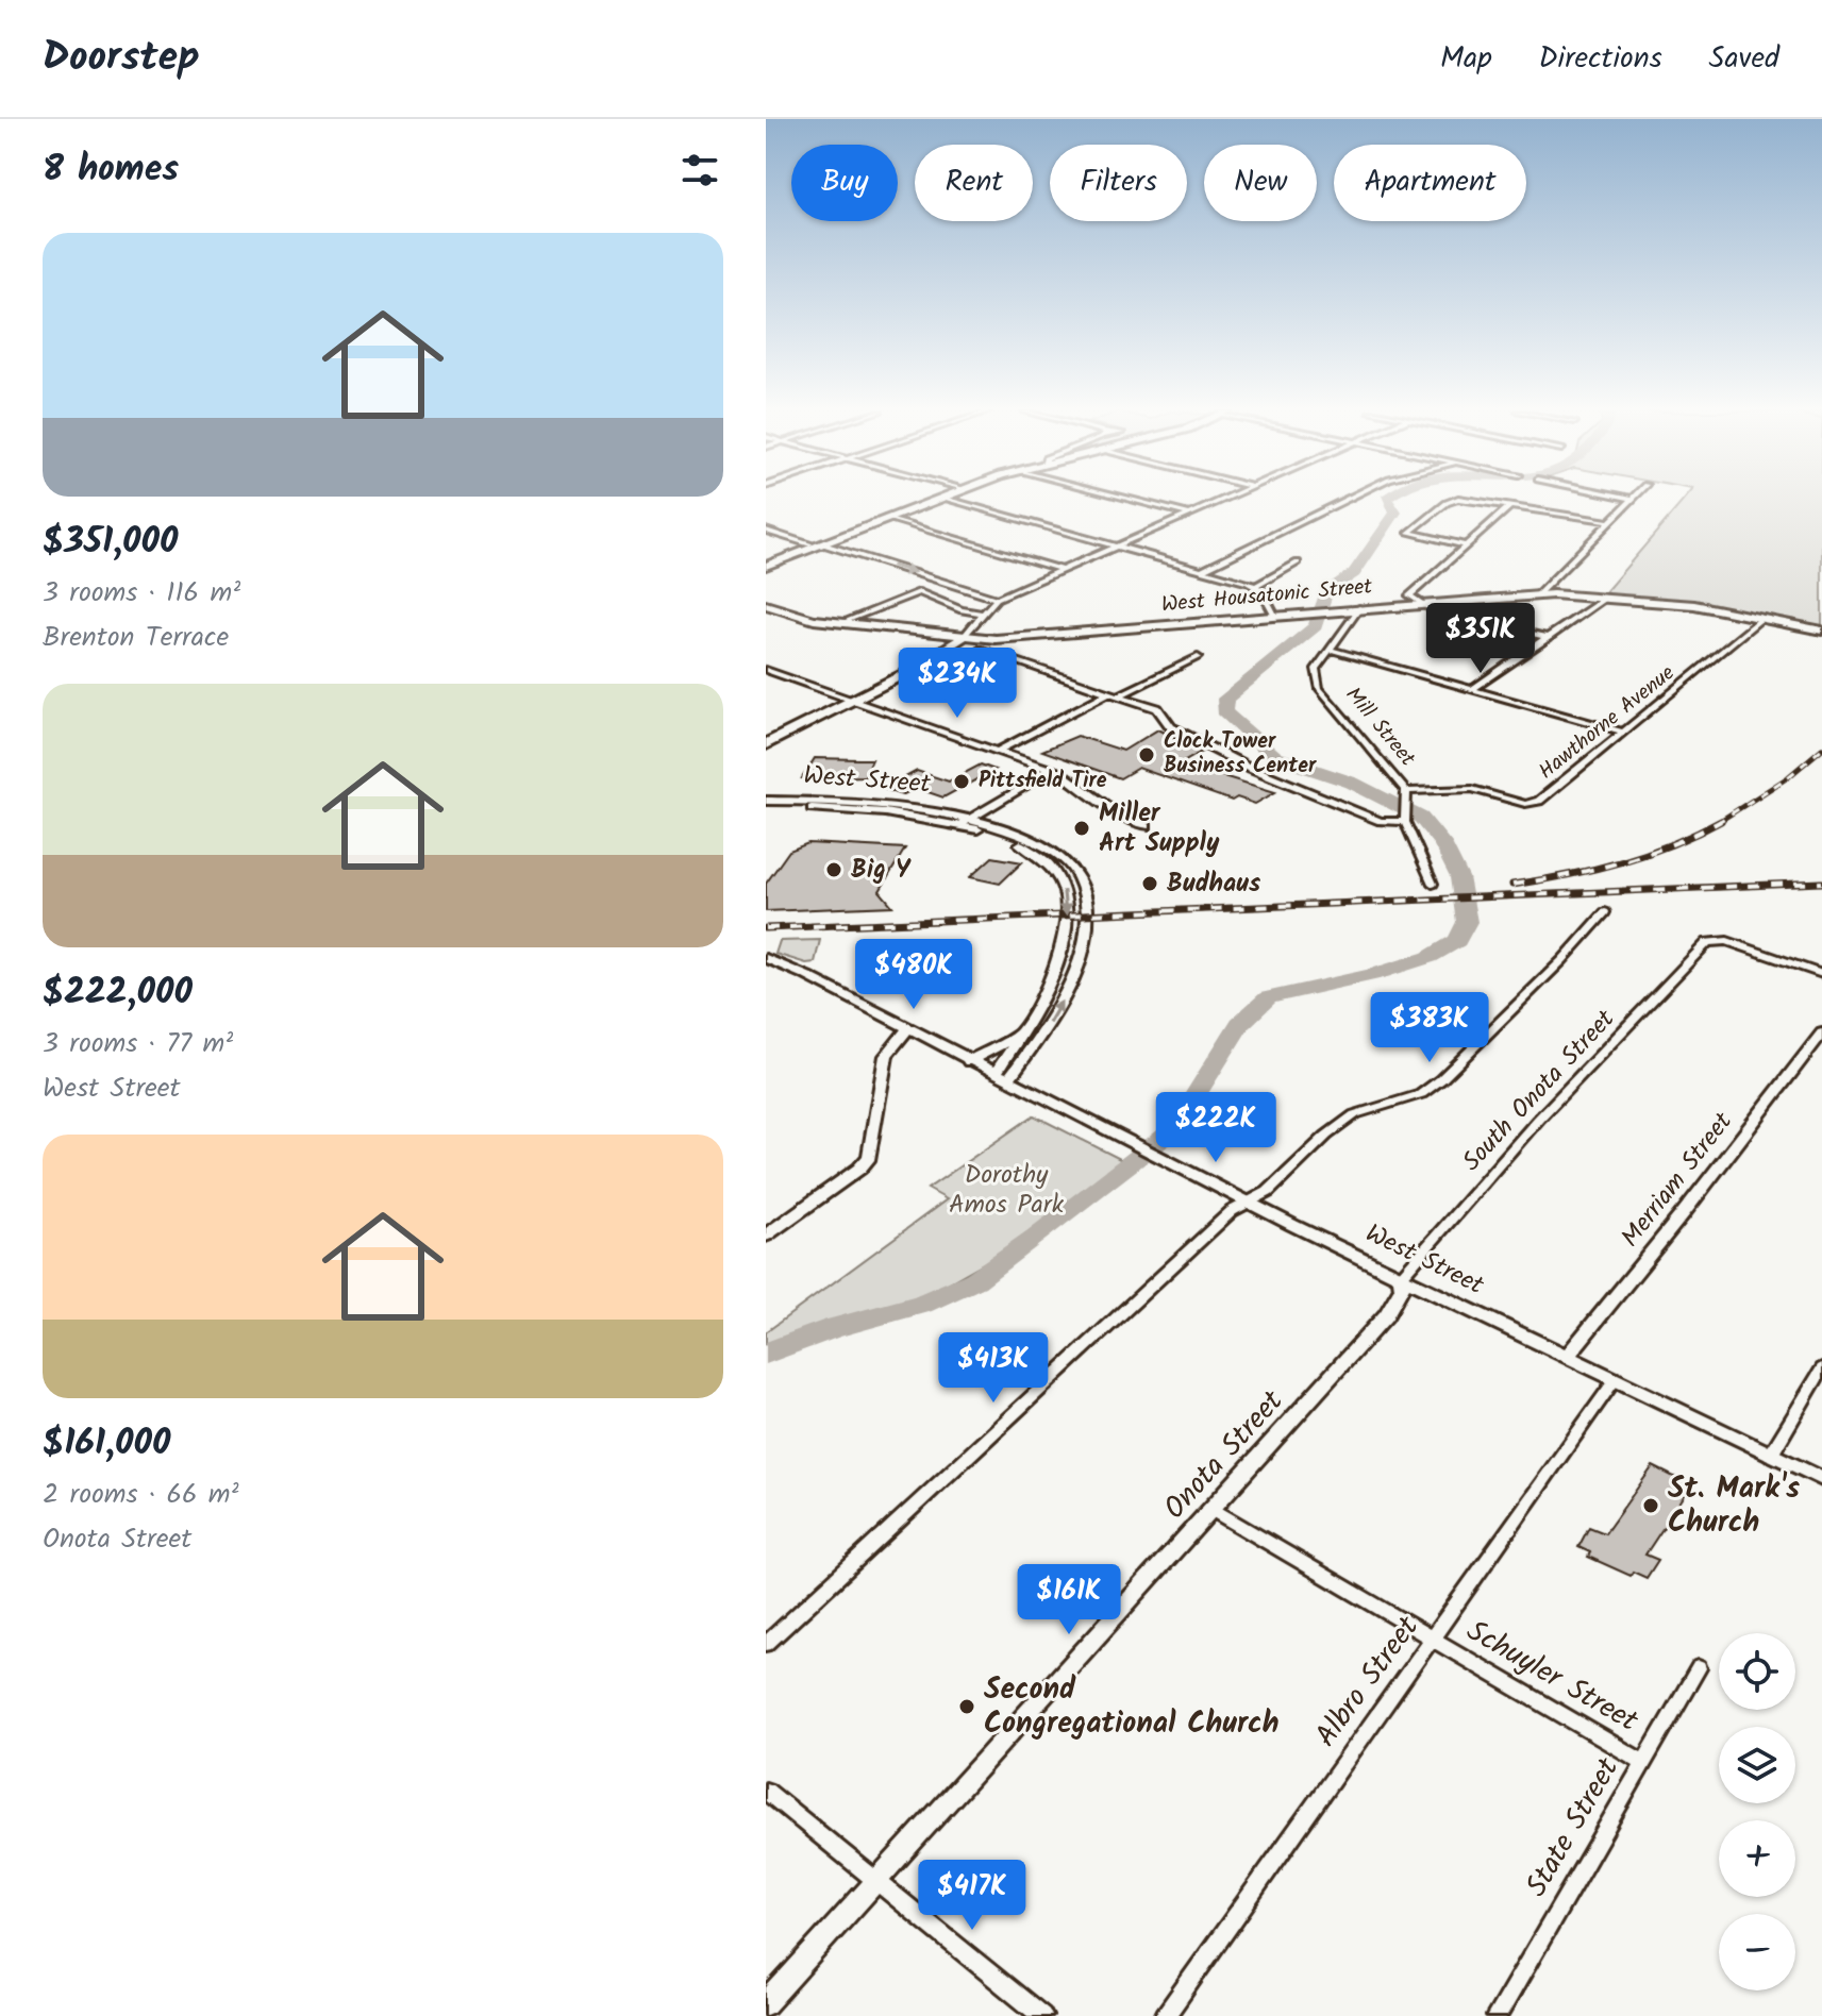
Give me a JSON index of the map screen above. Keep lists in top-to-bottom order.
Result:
{
  "streets": {
    "highway": ["West Housatonic Street"],
    "street": [
      "Hawthorne Avenue",
      "Mill Street",
      "West Street",
      "South Onota Street",
      "Merriam Street",
      "Onota Street",
      "Schuyler Street",
      "Albro Street",
      "State Street"
    ]
  },
  "crossings": [
    ["West Housatonic Street", "Hawthorne Avenue"],
    ["West Housatonic Street", "Mill Street"],
    ["Hawthorne Avenue", "Mill Street"],
    ["West Street", "South Onota Street"],
    ["West Street", "Merriam Street"],
    ["West Street", "Onota Street"],
    ["West Street", "Albro Street"],
    ["South Onota Street", "Onota Street"],
    ["Onota Street", "Schuyler Street"],
    ["Schuyler Street", "Albro Street"],
    ["Schuyler Street", "State Street"]
  ],
  "parks": ["Dorothy Amos Park"],
  "places": [
    "Clock Tower Business Center",
    "Pittsfield Tire",
    "Miller Art Supply",
    "Big Y",
    "Budhaus",
    "St. Mark's Church",
    "Second Congregational Church"
  ],
  "page": {
    "header": "Doorstep",
    "nav": ["Map", "Directions", "Saved"],
    "heading": "8 homes",
    "chip": [
      "Buy",
      "Rent",
      "Filters",
      "New",
      "Apartment"
    ],
    "list": [
      {
        "name": "$351,000",
        "note": "3 rooms · 116 m² · Brenton Terrace"
      },
      {
        "name": "$222,000",
        "note": "3 rooms · 77 m² · West Street"
      },
      {
        "name": "$161,000",
        "note": "2 rooms · 66 m² · Onota Street"
      }
    ],
    "price": [
      "$351K",
      "$234K",
      "$480K",
      "$383K",
      "$222K",
      "$413K",
      "$161K",
      "$417K"
    ],
    "map_buttons": ["+", "−"]
  }
}
